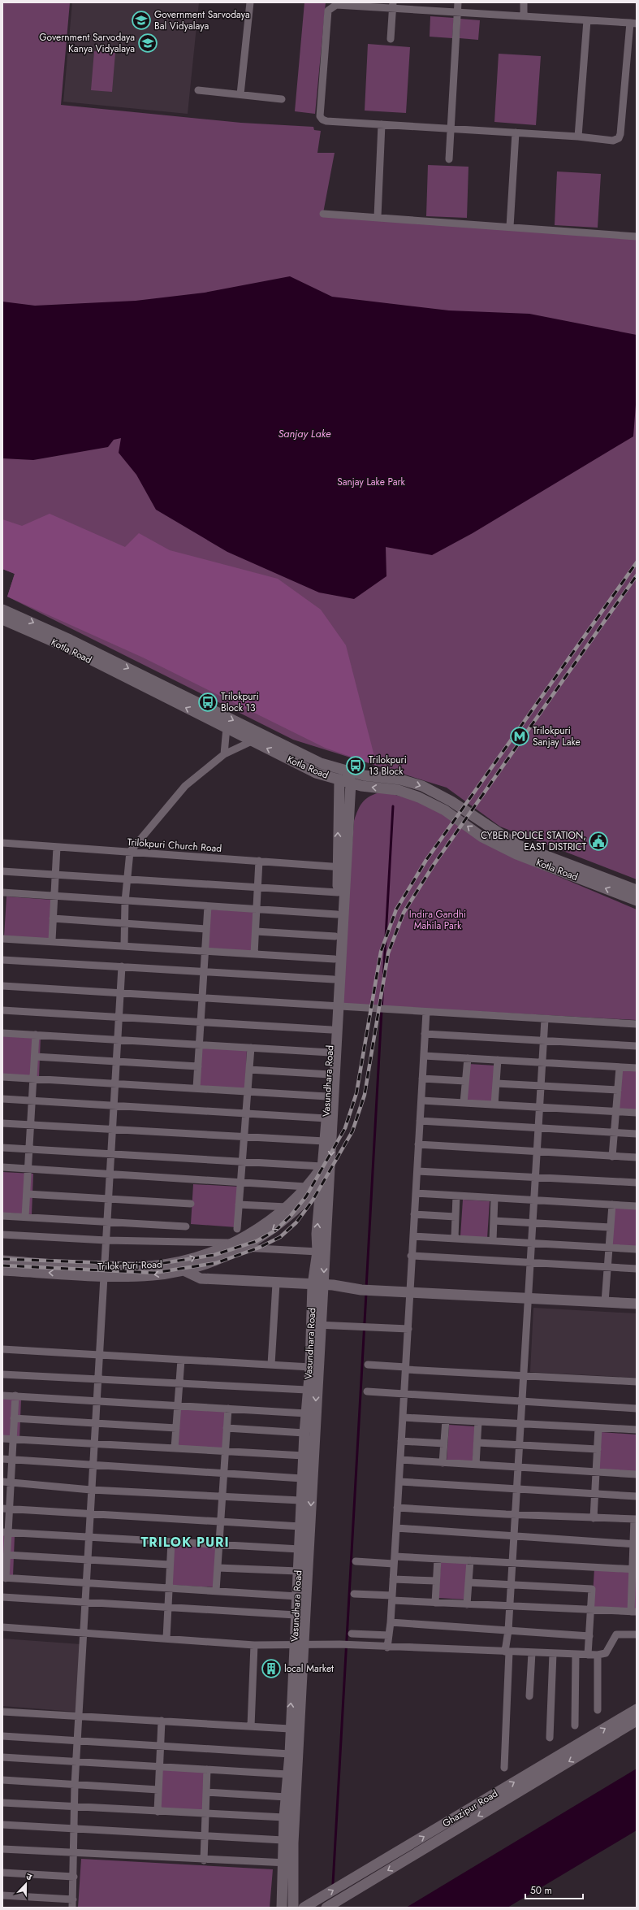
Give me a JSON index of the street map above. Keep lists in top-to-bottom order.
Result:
{
  "streets": {
    "street": [
      "Kotla Road",
      "Trilokpuri Church Road",
      "Vasundhara Road",
      "Trilok Puri Road",
      "Ghazipur Road"
    ]
  },
  "crossings": [
    ["Kotla Road", "Vasundhara Road"],
    ["Trilokpuri Church Road", "Vasundhara Road"],
    ["Vasundhara Road", "Trilok Puri Road"]
  ],
  "districts": ["TRILOK PURI"],
  "water": ["Sanjay Lake"],
  "parks": ["Sanjay Lake Park", "Indira Gandhi Mahila Park"],
  "places": {
    "school or university": ["Government Sarvodaya Bal Vidyalaya", "Government Sarvodaya Kanya Vidyalaya"],
    "bus stop": ["Trilokpuri Block 13", "Trilokpuri 13 Block"],
    "metro station": ["Trilokpuri Sanjay Lake"],
    "public building": ["CYBER POLICE STATION, EAST DISTRICT"],
    "building": ["local Market"]
  },
  "scale_bar": "50 m",
  "north": "top"
}
